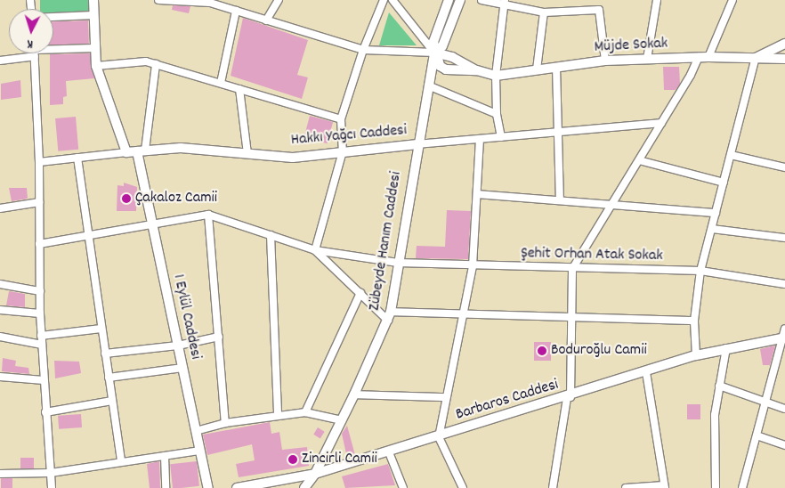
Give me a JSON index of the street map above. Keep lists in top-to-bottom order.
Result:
{
  "streets": {
    "main road": [
      "Müjde Sokak",
      "Hakkı Yağcı Caddesi",
      "Zübeyde Hanım Caddesi",
      "1 Eylül Caddesi",
      "Barbaros Caddesi"
    ],
    "street": ["Şehit Orhan Atak Sokak"]
  },
  "crossings": [
    ["Hakkı Yağcı Caddesi", "Zübeyde Hanım Caddesi"],
    ["Hakkı Yağcı Caddesi", "1 Eylül Caddesi"],
    ["Zübeyde Hanım Caddesi", "Şehit Orhan Atak Sokak"],
    ["Zübeyde Hanım Caddesi", "Barbaros Caddesi"]
  ],
  "places": ["Çakaloz Camii", "Boduroğlu Camii", "Zincirli Camii"],
  "north": "bottom"
}
